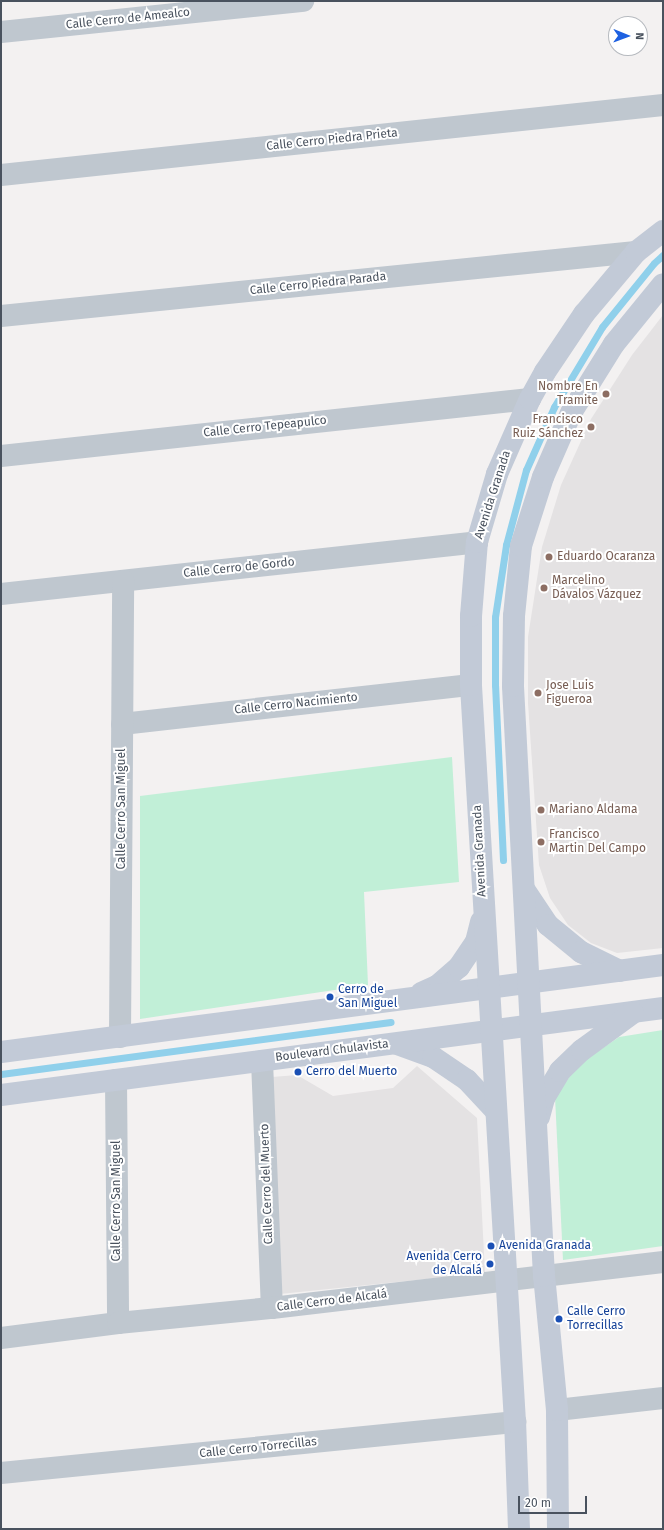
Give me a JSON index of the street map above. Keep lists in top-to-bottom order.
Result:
{
  "streets": {
    "main road": ["Avenida Granada", "Boulevard Chulavista"],
    "street": [
      "Calle Cerro de Amealco",
      "Calle Cerro Piedra Prieta",
      "Calle Cerro Piedra Parada",
      "Calle Cerro Tepeapulco",
      "Calle Cerro de Gordo",
      "Calle Cerro Nacimiento",
      "Calle Cerro San Miguel",
      "Calle Cerro del Muerto",
      "Calle Cerro de Alcalá",
      "Calle Cerro Torrecillas"
    ]
  },
  "crossings": [
    ["Calle Cerro Piedra Parada", "Avenida Granada"],
    ["Calle Cerro Tepeapulco", "Avenida Granada"],
    ["Avenida Granada", "Calle Cerro de Gordo"],
    ["Avenida Granada", "Calle Cerro Nacimiento"],
    ["Avenida Granada", "Boulevard Chulavista"],
    ["Avenida Granada", "Calle Cerro de Alcalá"],
    ["Avenida Granada", "Calle Cerro Torrecillas"],
    ["Calle Cerro de Gordo", "Calle Cerro San Miguel"],
    ["Calle Cerro Nacimiento", "Calle Cerro San Miguel"],
    ["Calle Cerro San Miguel", "Boulevard Chulavista"],
    ["Calle Cerro San Miguel", "Calle Cerro de Alcalá"],
    ["Boulevard Chulavista", "Calle Cerro del Muerto"],
    ["Calle Cerro del Muerto", "Calle Cerro de Alcalá"]
  ],
  "places": [
    "Nombre En Tramite",
    "Francisco Ruiz Sánchez",
    "Eduardo Ocaranza",
    "Marcelino Dávalos Vázquez",
    "Jose Luis Figueroa",
    "Mariano Aldama",
    "Francisco Martin Del Campo",
    "Cerro de San Miguel",
    "Cerro del Muerto",
    "Avenida Granada",
    "Avenida Cerro de Alcalá",
    "Calle Cerro Torrecillas"
  ],
  "scale_bar": "20 m",
  "north": "right"
}
